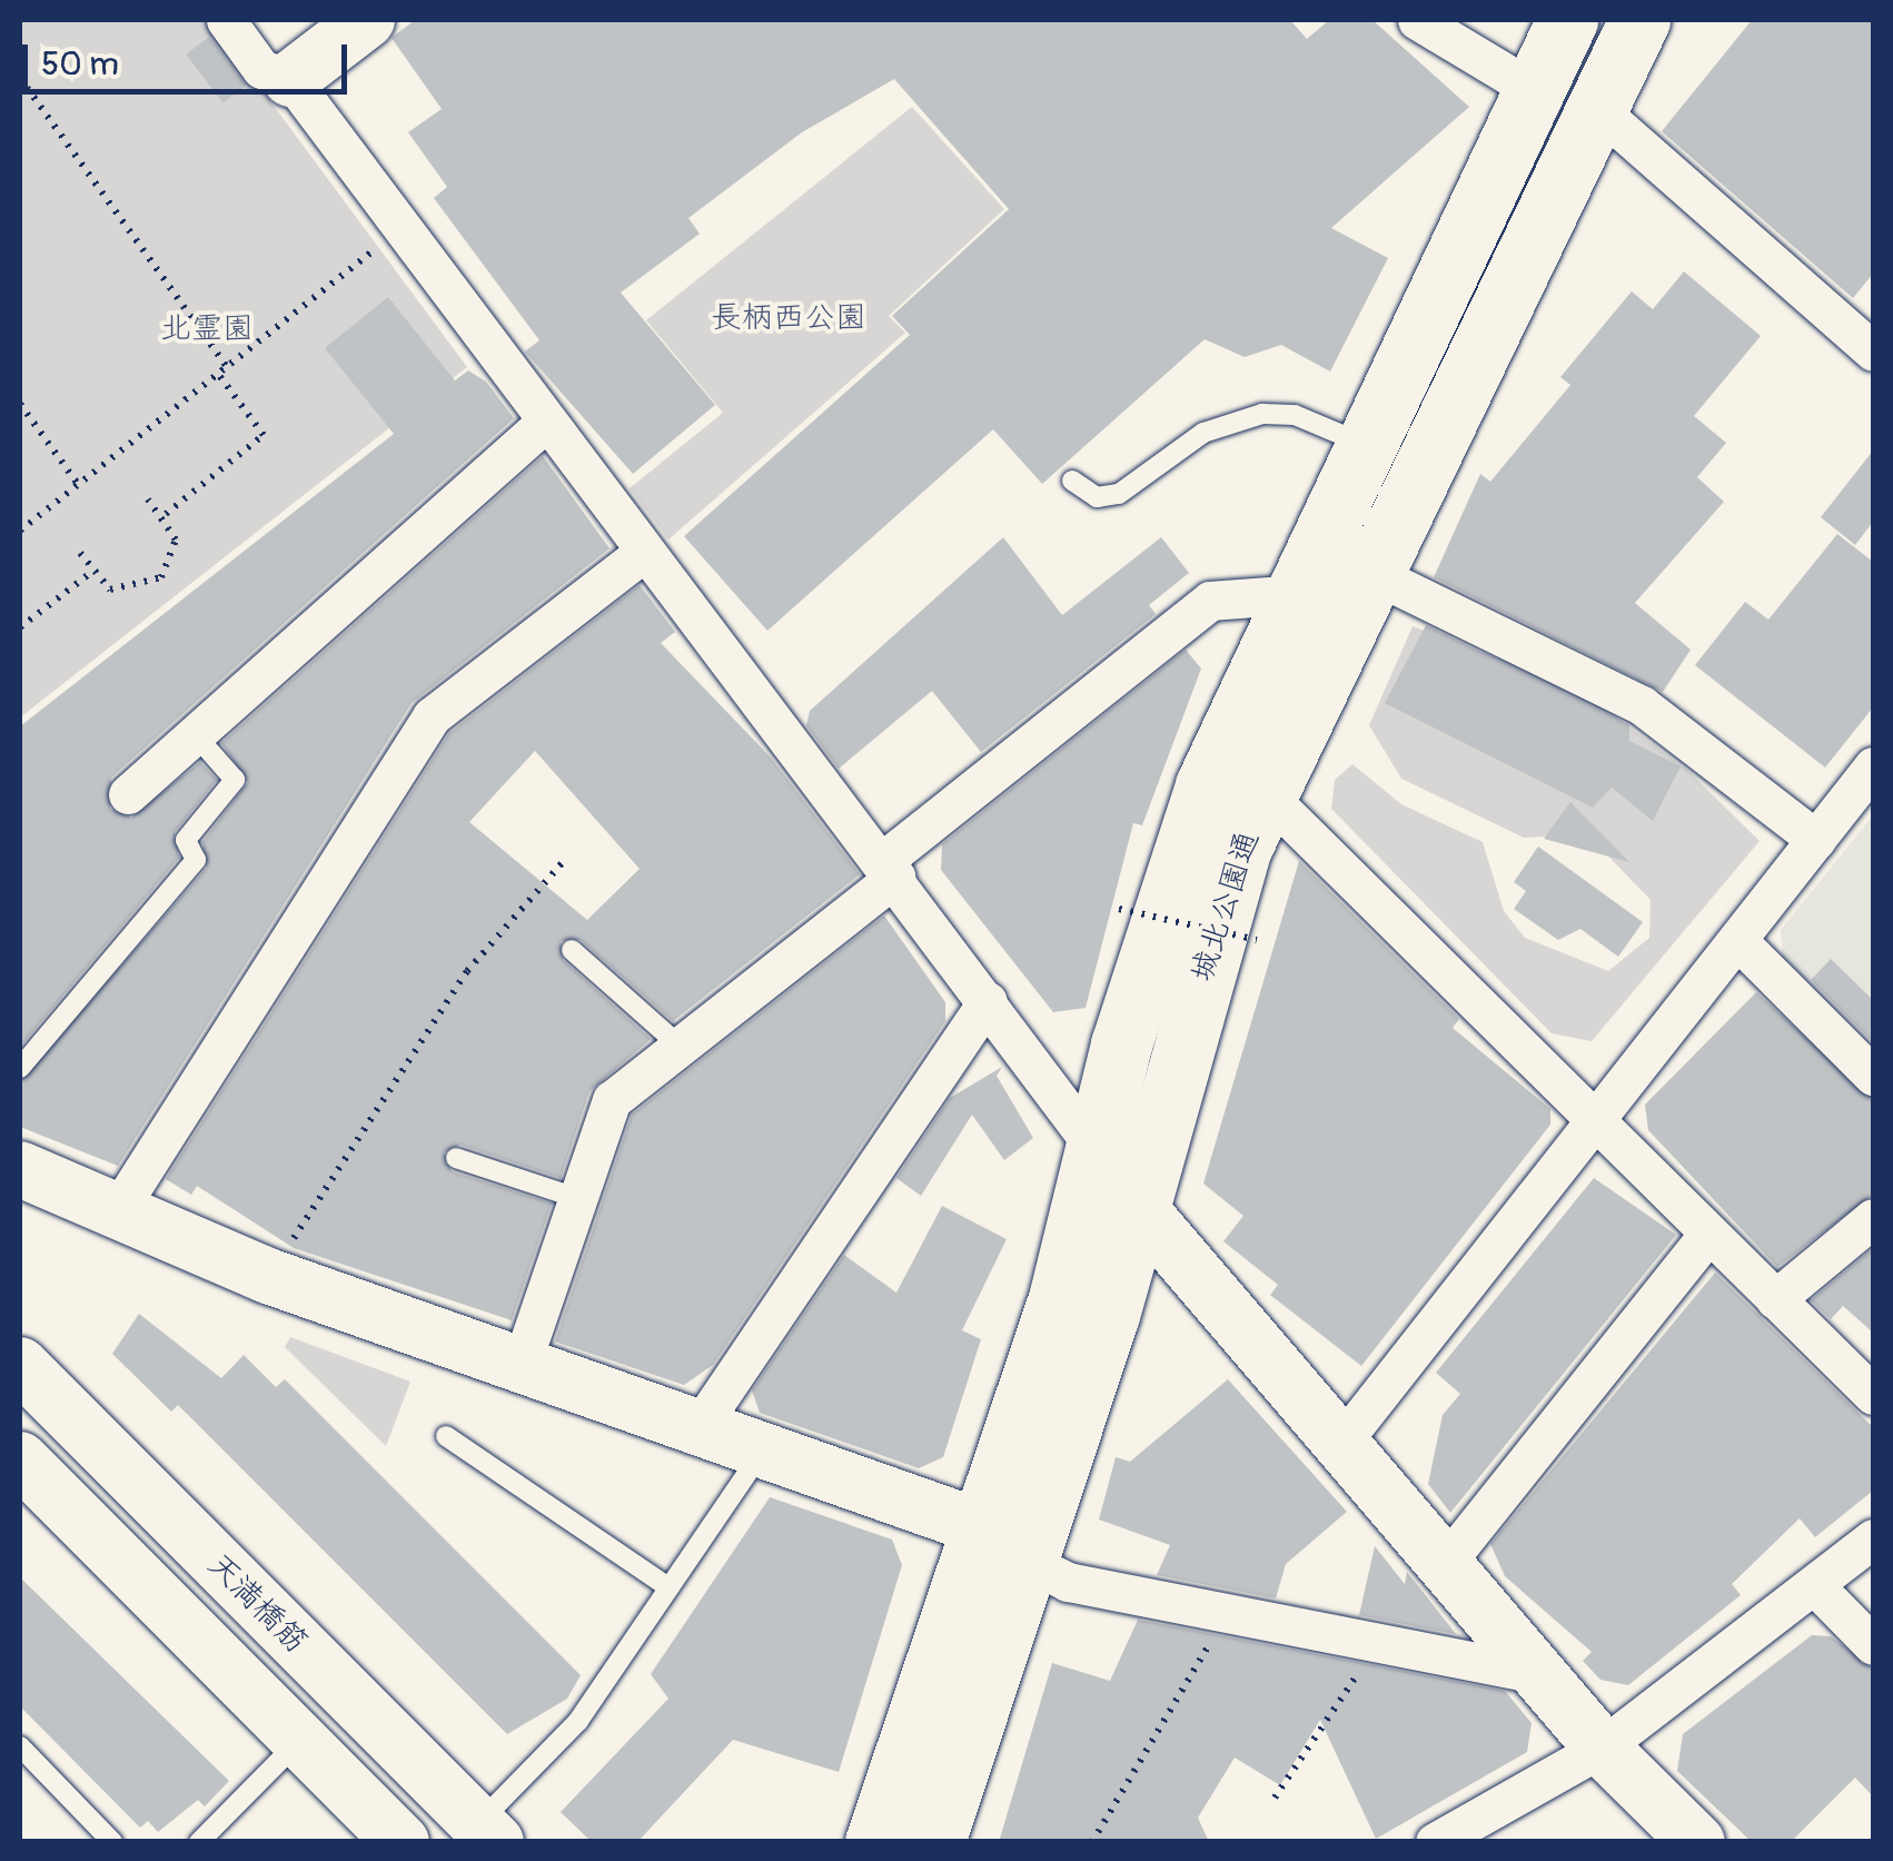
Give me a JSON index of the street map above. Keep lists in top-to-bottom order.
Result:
{
  "streets": {
    "main road": ["城北公園通"],
    "street": ["天満橋筋"]
  },
  "parks": ["長柄西公園", "北霊園"],
  "scale_bar": "50 m"
}
